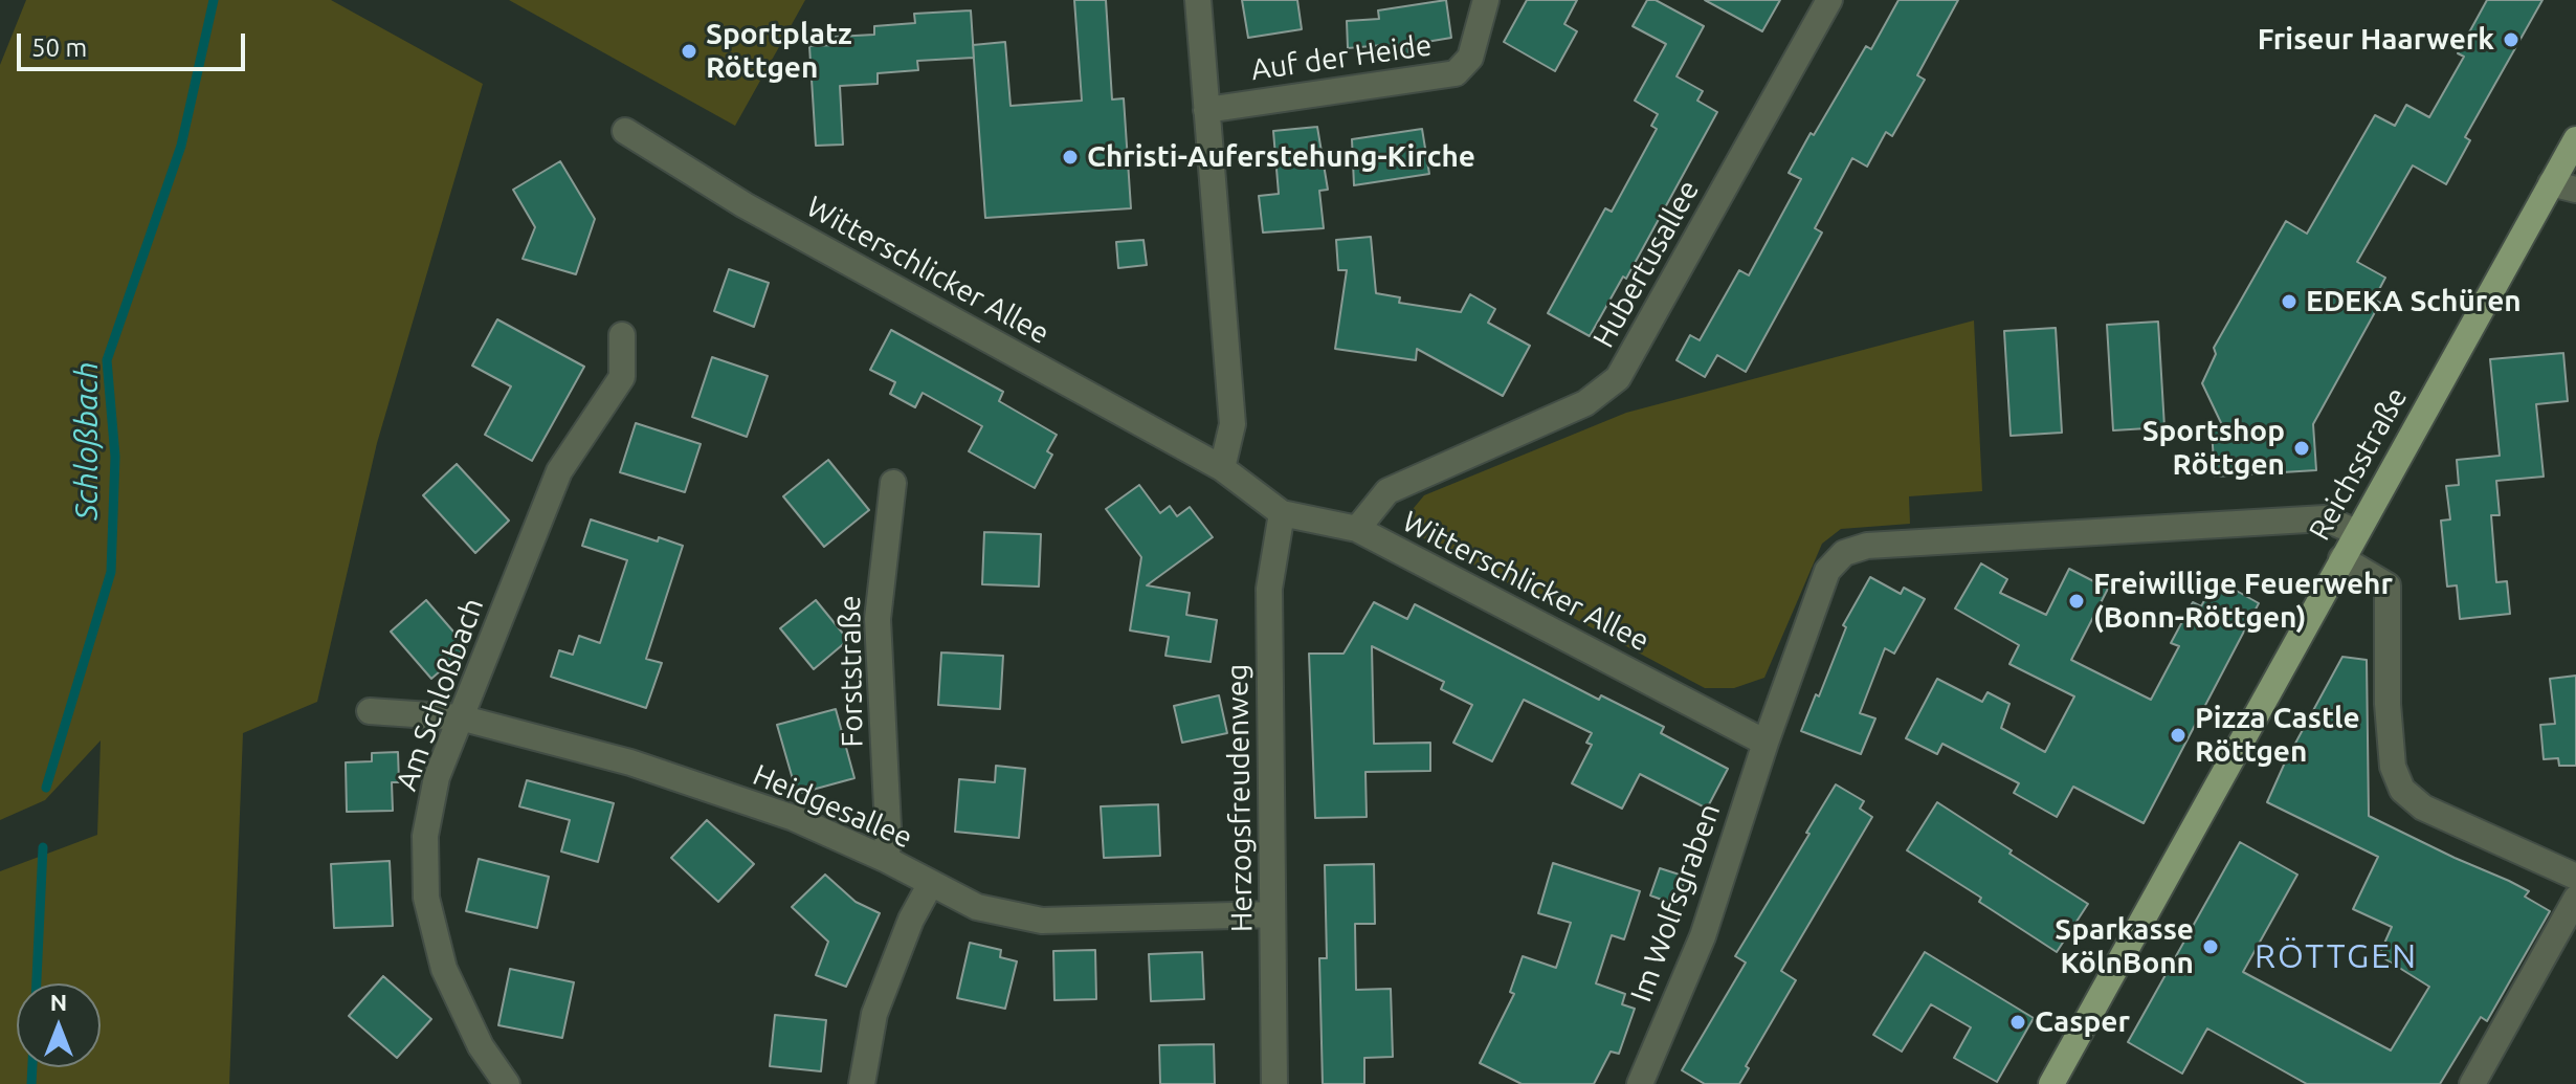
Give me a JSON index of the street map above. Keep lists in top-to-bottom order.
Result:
{
  "streets": {
    "main road": ["Reichsstraße"],
    "street": [
      "Auf der Heide",
      "Hubertusallee",
      "Witterschlicker Allee",
      "Forststraße",
      "Am Schloßbach",
      "Herzogsfreudenweg",
      "Heidgesallee",
      "Im Wolfsgraben"
    ]
  },
  "crossings": [
    ["Hubertusallee", "Witterschlicker Allee"],
    ["Witterschlicker Allee", "Herzogsfreudenweg"],
    ["Witterschlicker Allee", "Im Wolfsgraben"],
    ["Forststraße", "Heidgesallee"],
    ["Am Schloßbach", "Heidgesallee"],
    ["Herzogsfreudenweg", "Heidgesallee"]
  ],
  "districts": ["RÖTTGEN"],
  "water": ["Schloßbach"],
  "places": [
    "Friseur Haarwerk",
    "Sportplatz Röttgen",
    "Christi-Auferstehung-Kirche",
    "EDEKA Schüren",
    "Sportshop Röttgen",
    "Freiwillige Feuerwehr (Bonn-Röttgen)",
    "Pizza Castle Röttgen",
    "Sparkasse KölnBonn",
    "Casper"
  ],
  "scale_bar": "50 m",
  "north": "top"
}
